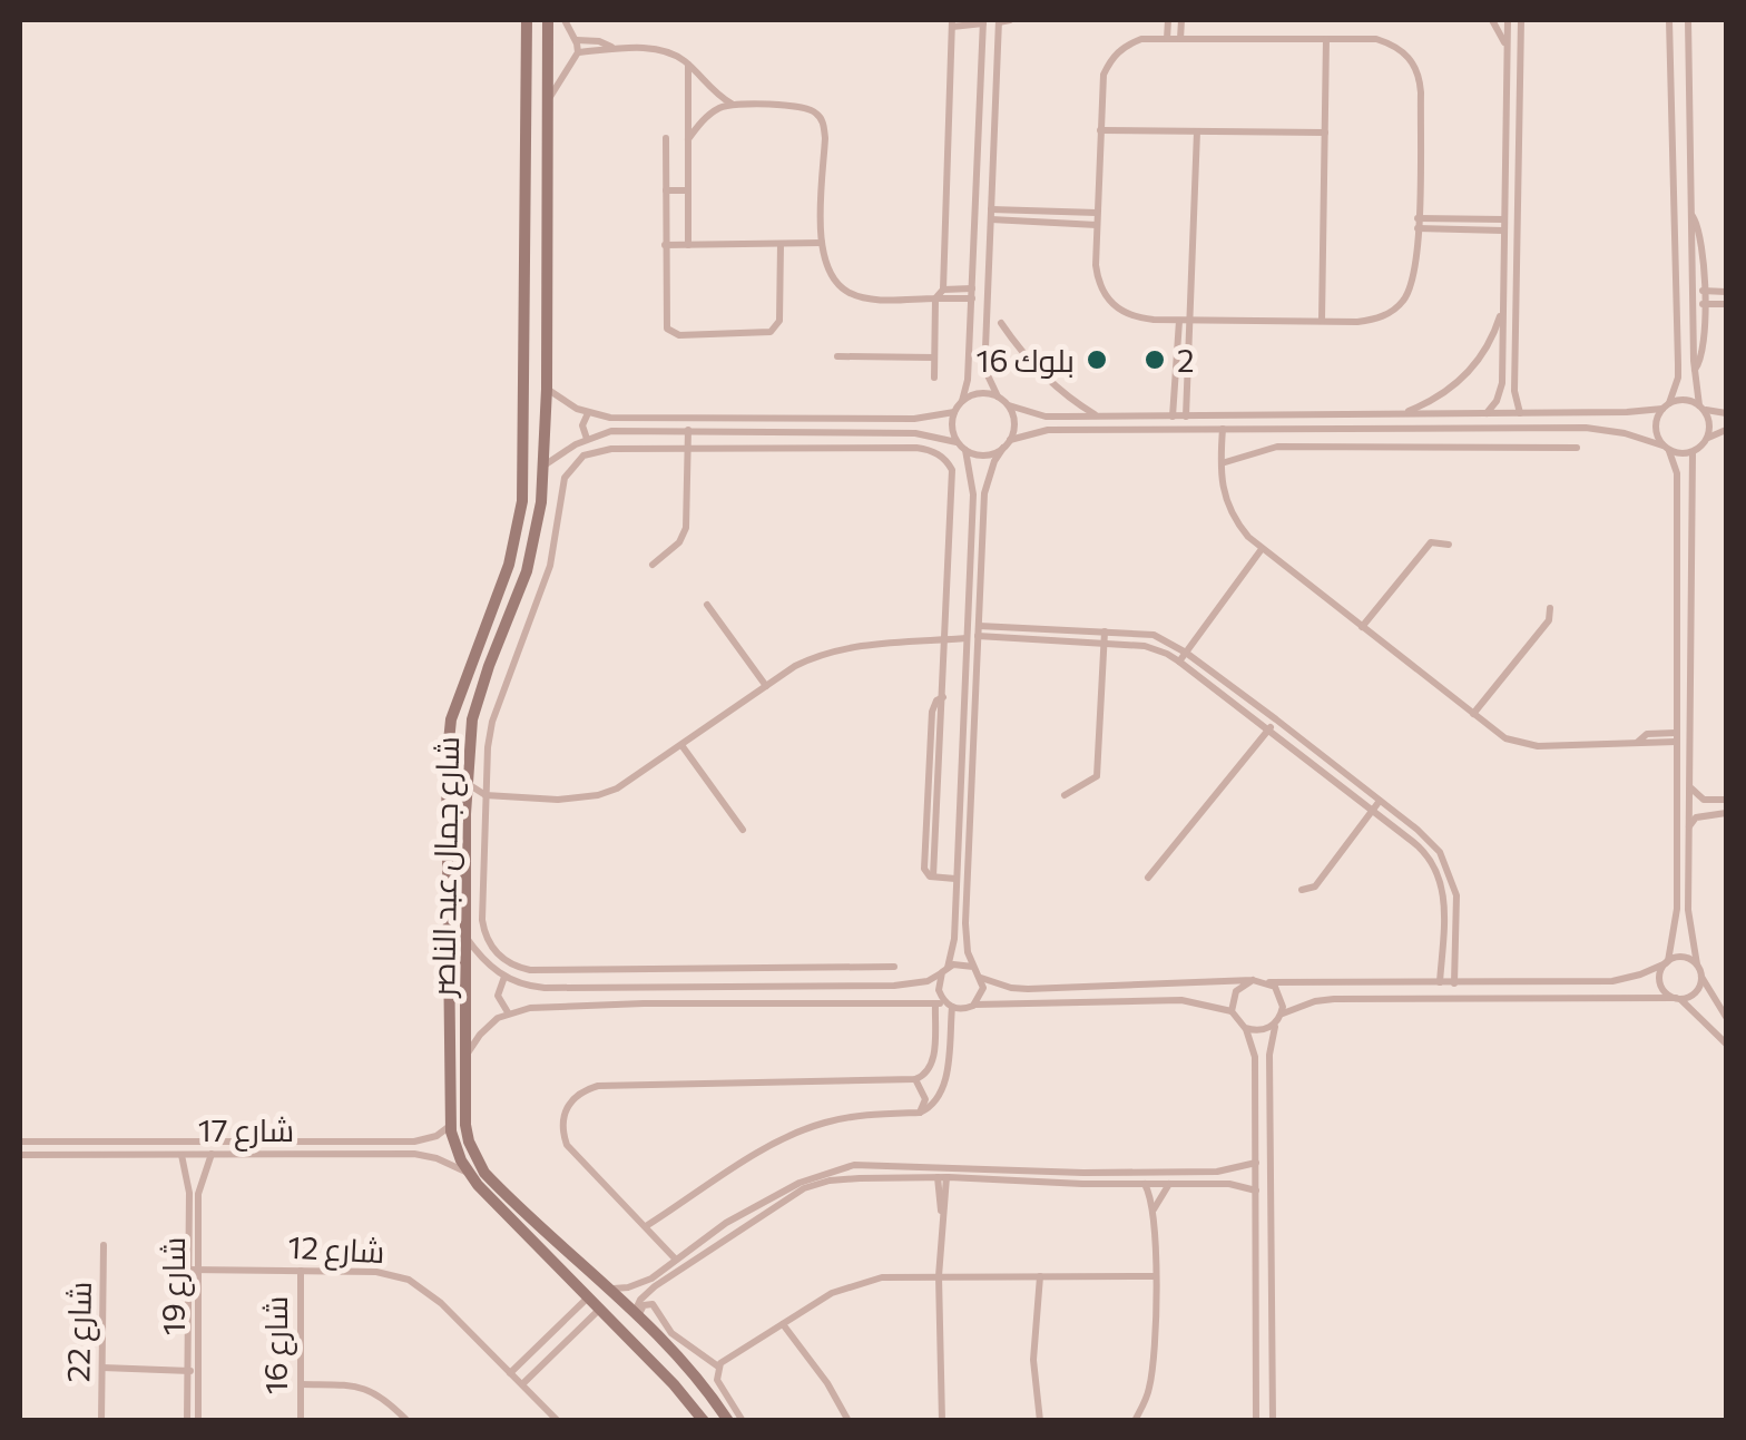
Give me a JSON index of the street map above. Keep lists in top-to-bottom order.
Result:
{
  "streets": {
    "main road": ["شارع جمال عبد الناصر"],
    "street": [
      "شارع 17",
      "شارع 12",
      "شارع 19",
      "شارع 22",
      "شارع 16"
    ]
  },
  "crossings": [
    ["شارع جمال عبد الناصر", "شارع 17"],
    ["شارع 17", "شارع 19"],
    ["شارع 12", "شارع 19"],
    ["شارع 12", "شارع 16"]
  ],
  "places": ["بلوك 16", "2"]
}
